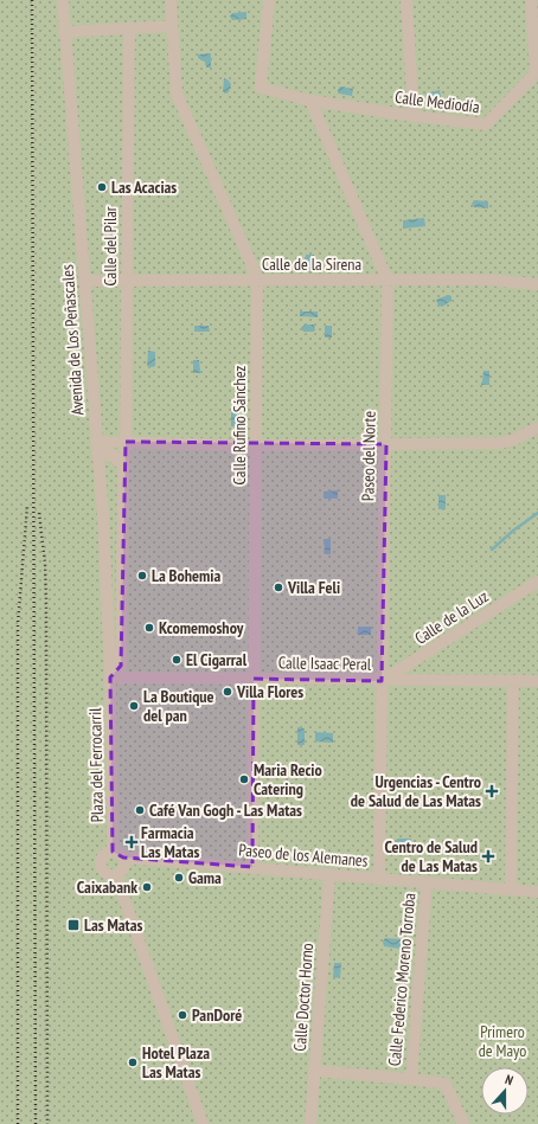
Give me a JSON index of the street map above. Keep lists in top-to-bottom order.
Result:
{
  "streets": {
    "street": [
      "Calle Mediodía",
      "Calle del Pilar",
      "Calle de la Sirena",
      "Avenida de Los Peñascales",
      "Calle Rufino Sánchez",
      "Paseo del Norte",
      "Calle de la Luz",
      "Calle Isaac Peral",
      "Plaza del Ferrocarril",
      "Paseo de los Alemanes",
      "Calle Federico Moreno Torroba",
      "Calle Doctor Horno"
    ]
  },
  "crossings": [
    ["Calle Mediodía", "Paseo del Norte"],
    ["Calle del Pilar", "Calle de la Sirena"],
    ["Calle del Pilar", "Avenida de Los Peñascales"],
    ["Calle del Pilar", "Calle Isaac Peral"],
    ["Calle del Pilar", "Plaza del Ferrocarril"],
    ["Calle de la Sirena", "Avenida de Los Peñascales"],
    ["Calle de la Sirena", "Calle Rufino Sánchez"],
    ["Calle de la Sirena", "Paseo del Norte"],
    ["Avenida de Los Peñascales", "Calle Isaac Peral"],
    ["Avenida de Los Peñascales", "Plaza del Ferrocarril"],
    ["Calle Rufino Sánchez", "Calle Isaac Peral"],
    ["Calle Rufino Sánchez", "Paseo de los Alemanes"],
    ["Paseo del Norte", "Calle de la Luz"],
    ["Paseo del Norte", "Calle Isaac Peral"],
    ["Paseo del Norte", "Paseo de los Alemanes"],
    ["Calle de la Luz", "Calle Isaac Peral"],
    ["Calle Isaac Peral", "Plaza del Ferrocarril"],
    ["Plaza del Ferrocarril", "Paseo de los Alemanes"],
    ["Paseo de los Alemanes", "Calle Federico Moreno Torroba"],
    ["Paseo de los Alemanes", "Calle Doctor Horno"]
  ],
  "parks": ["Primero de Mayo"],
  "places": {
    "other": [
      "Las Acacias",
      "La Bohemia",
      "Villa Feli",
      "Kcomemoshoy",
      "El Cigarral",
      "Villa Flores",
      "La Boutique del pan",
      "Maria Recio Catering",
      "Café Van Gogh - Las Matas",
      "Gama",
      "Caixabank",
      "PanDoré",
      "Hotel Plaza Las Matas"
    ],
    "health": ["Urgencias - Centro de Salud de Las Matas", "Farmacia Las Matas", "Centro de Salud de Las Matas"],
    "transit": ["Las Matas"]
  },
  "north": "top"
}
